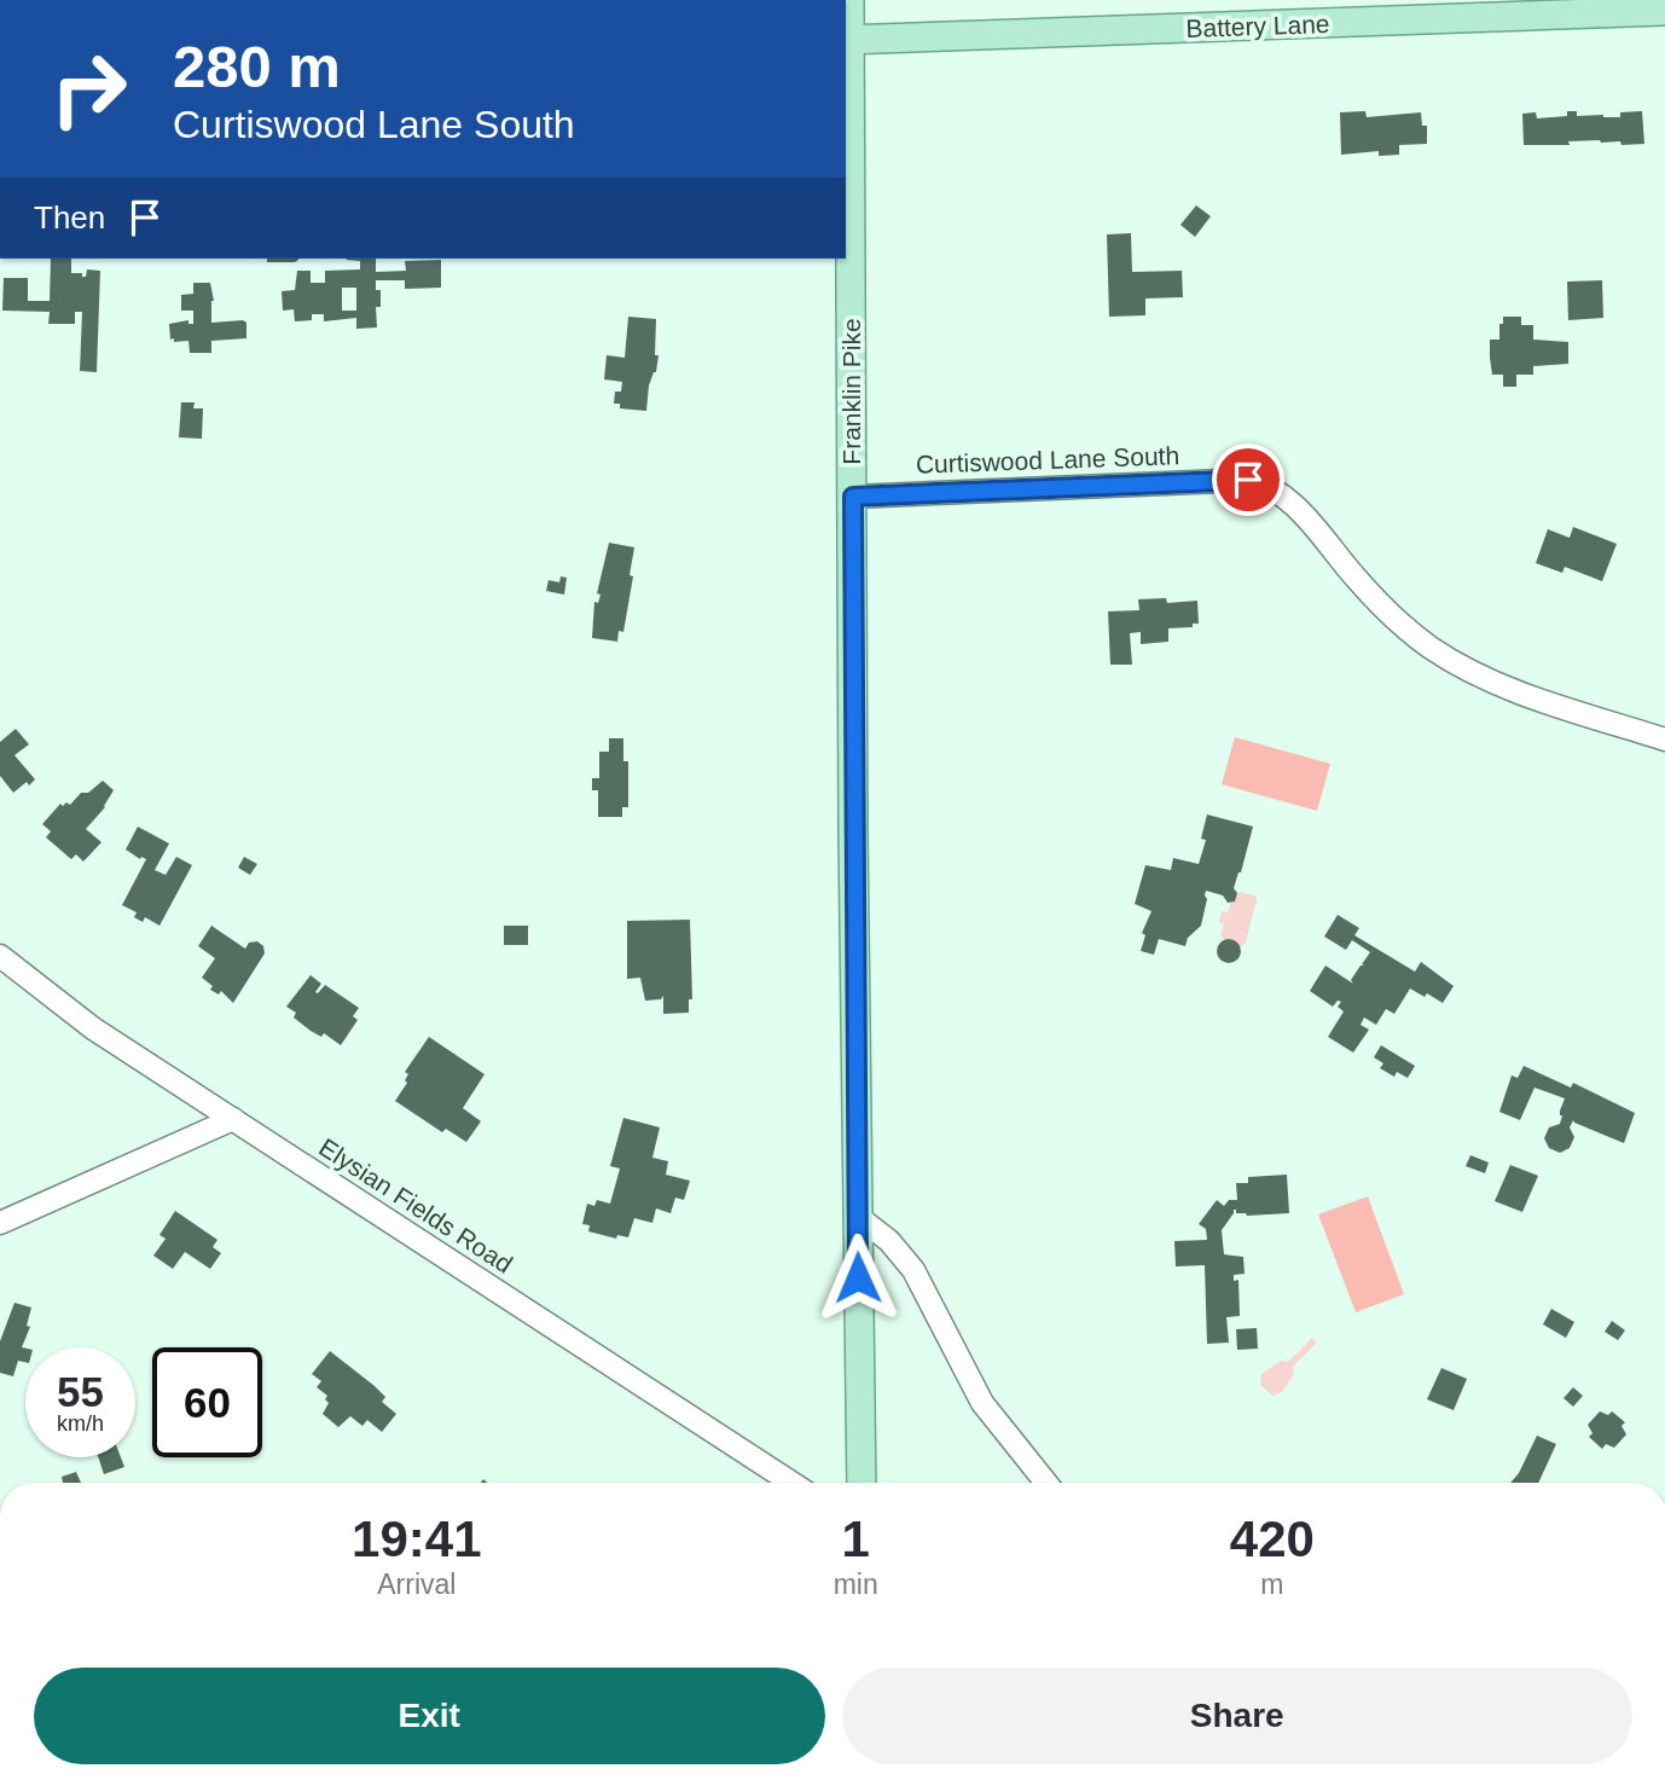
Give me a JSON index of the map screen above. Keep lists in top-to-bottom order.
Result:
{
  "streets": {
    "main road": ["Battery Lane", "Franklin Pike"],
    "street": ["Curtiswood Lane South", "Elysian Fields Road"]
  },
  "crossings": [
    ["Battery Lane", "Franklin Pike"],
    ["Franklin Pike", "Curtiswood Lane South"]
  ],
  "page": {
    "turn": ["280 m", "Curtiswood Lane South"],
    "then": "Then",
    "speed": "55 km/h",
    "limit": "60",
    "eta": [
      "19:41",
      "Arrival",
      "1",
      "min",
      "420",
      "m"
    ],
    "buttons": ["Exit", "Share"]
  }
}
